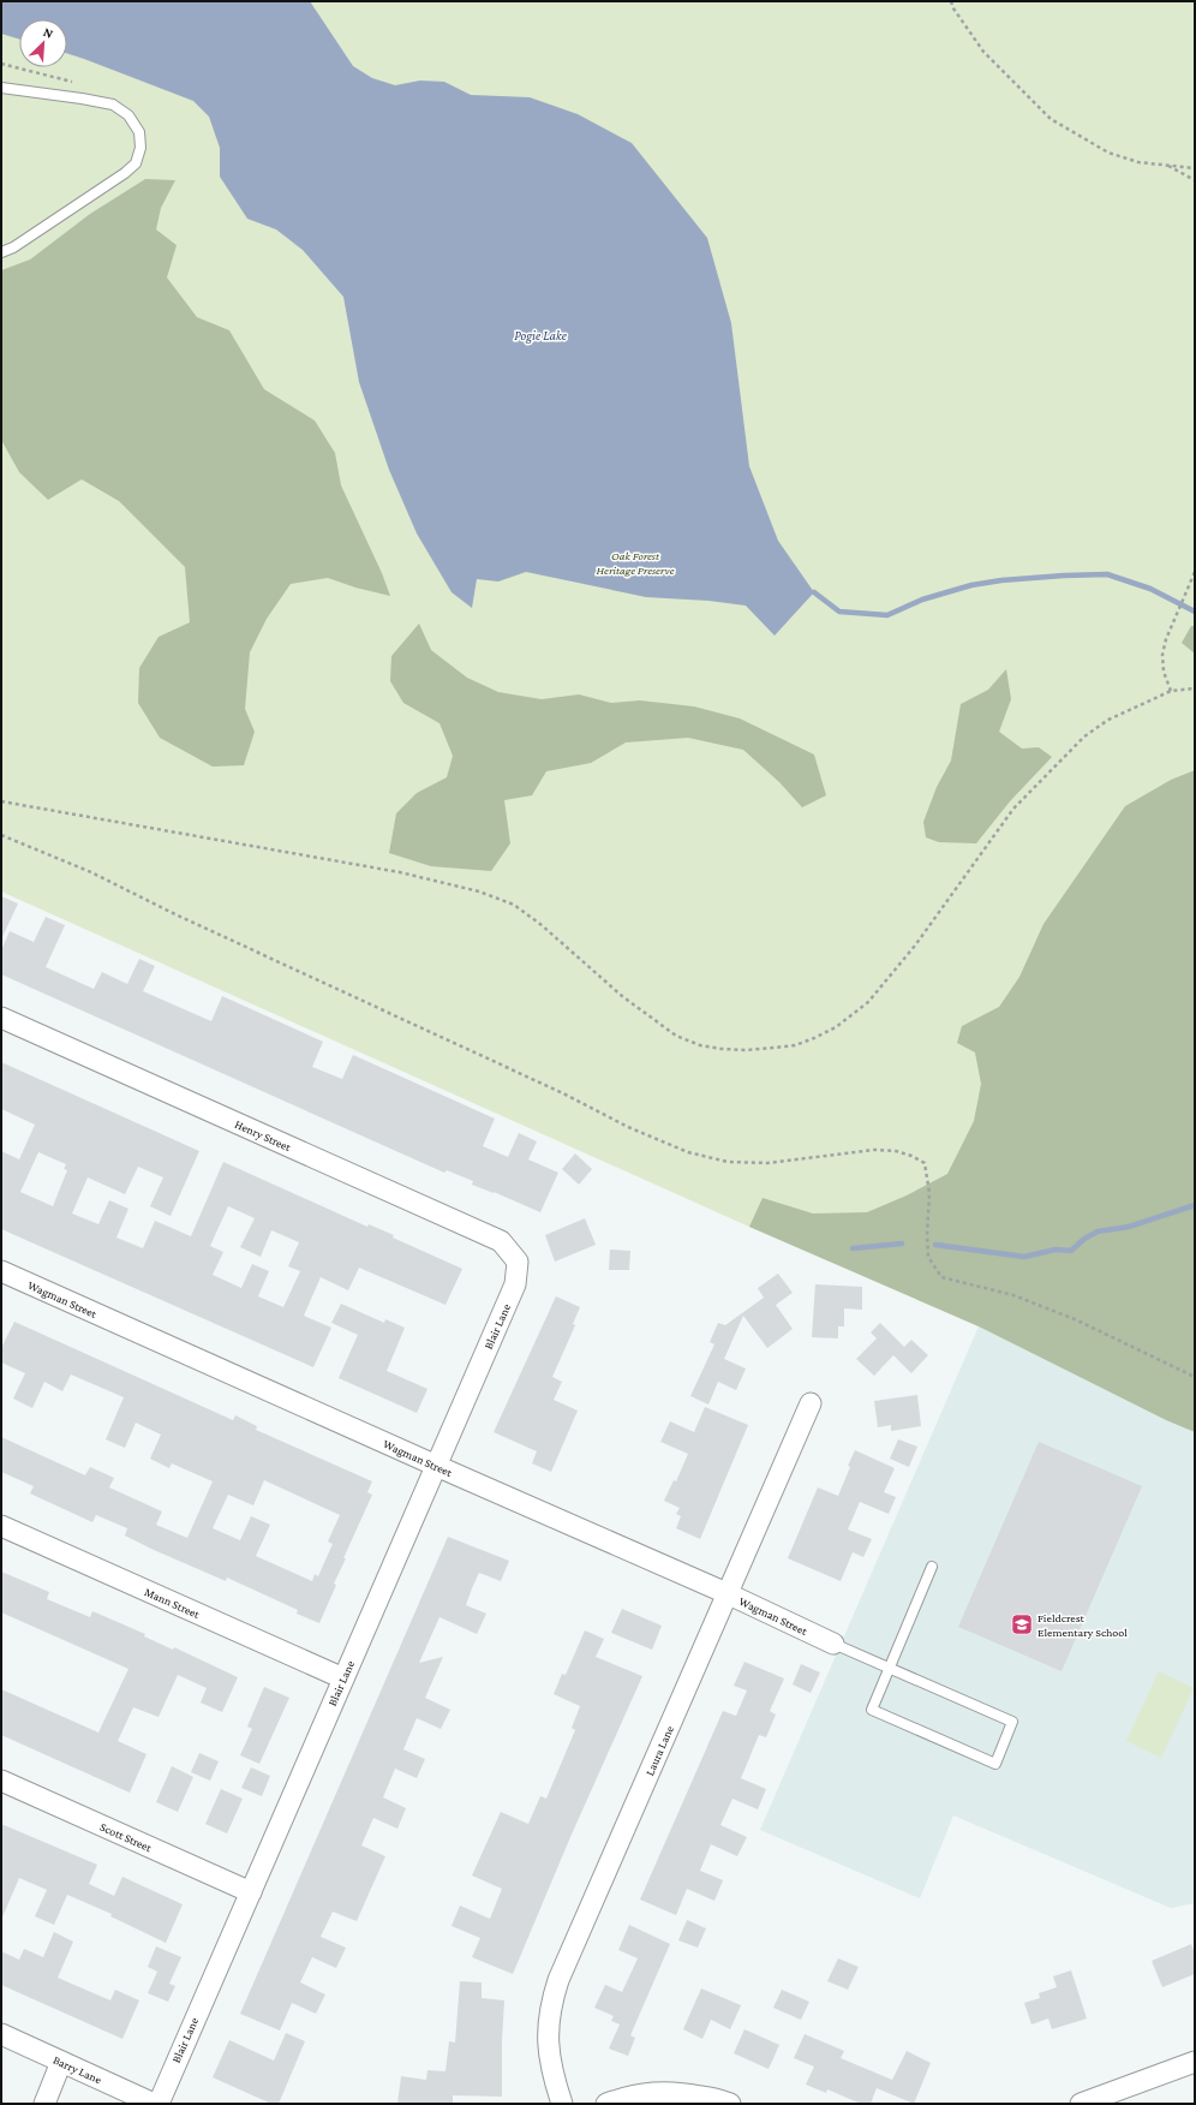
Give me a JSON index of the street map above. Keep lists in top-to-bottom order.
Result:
{
  "streets": {
    "street": [
      "Henry Street",
      "Wagman Street",
      "Blair Lane",
      "Mann Street",
      "Laura Lane",
      "Scott Street",
      "Barry Lane"
    ]
  },
  "crossings": [
    ["Henry Street", "Blair Lane"],
    ["Wagman Street", "Blair Lane"],
    ["Wagman Street", "Laura Lane"],
    ["Blair Lane", "Mann Street"],
    ["Blair Lane", "Scott Street"]
  ],
  "water": ["Pogie Lake"],
  "parks": ["Oak Forest Heritage Preserve"],
  "places": {
    "school or university": ["Fieldcrest Elementary School"]
  },
  "north": "top right"
}
